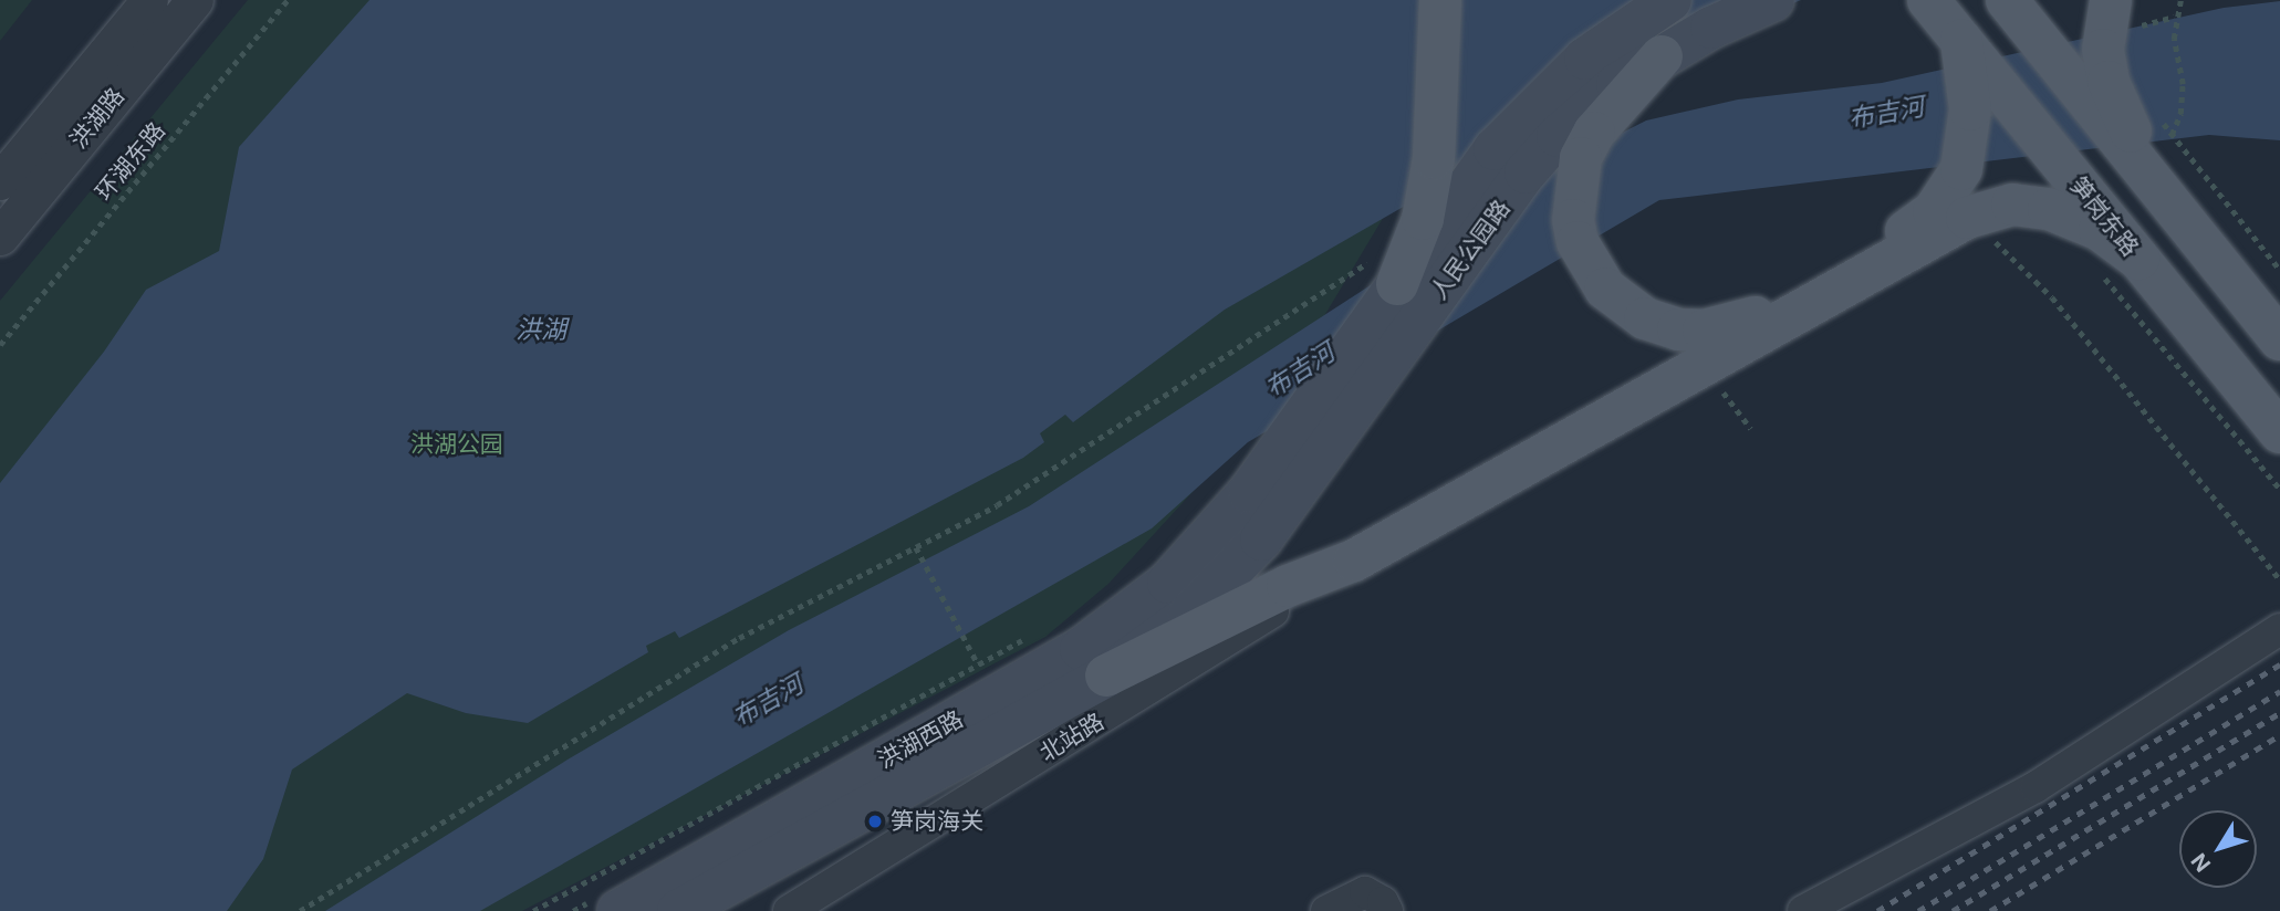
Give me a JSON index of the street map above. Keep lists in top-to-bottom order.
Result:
{
  "streets": {
    "main road": ["笋岗东路", "人民公园路", "洪湖西路"],
    "street": ["洪湖路", "北站路"],
    "path": ["环湖东路"]
  },
  "crossings": [
    ["人民公园路", "洪湖西路"]
  ],
  "water": ["布吉河", "洪湖"],
  "parks": ["洪湖公园"],
  "places": ["笋岗海关"],
  "north": "bottom left"
}
